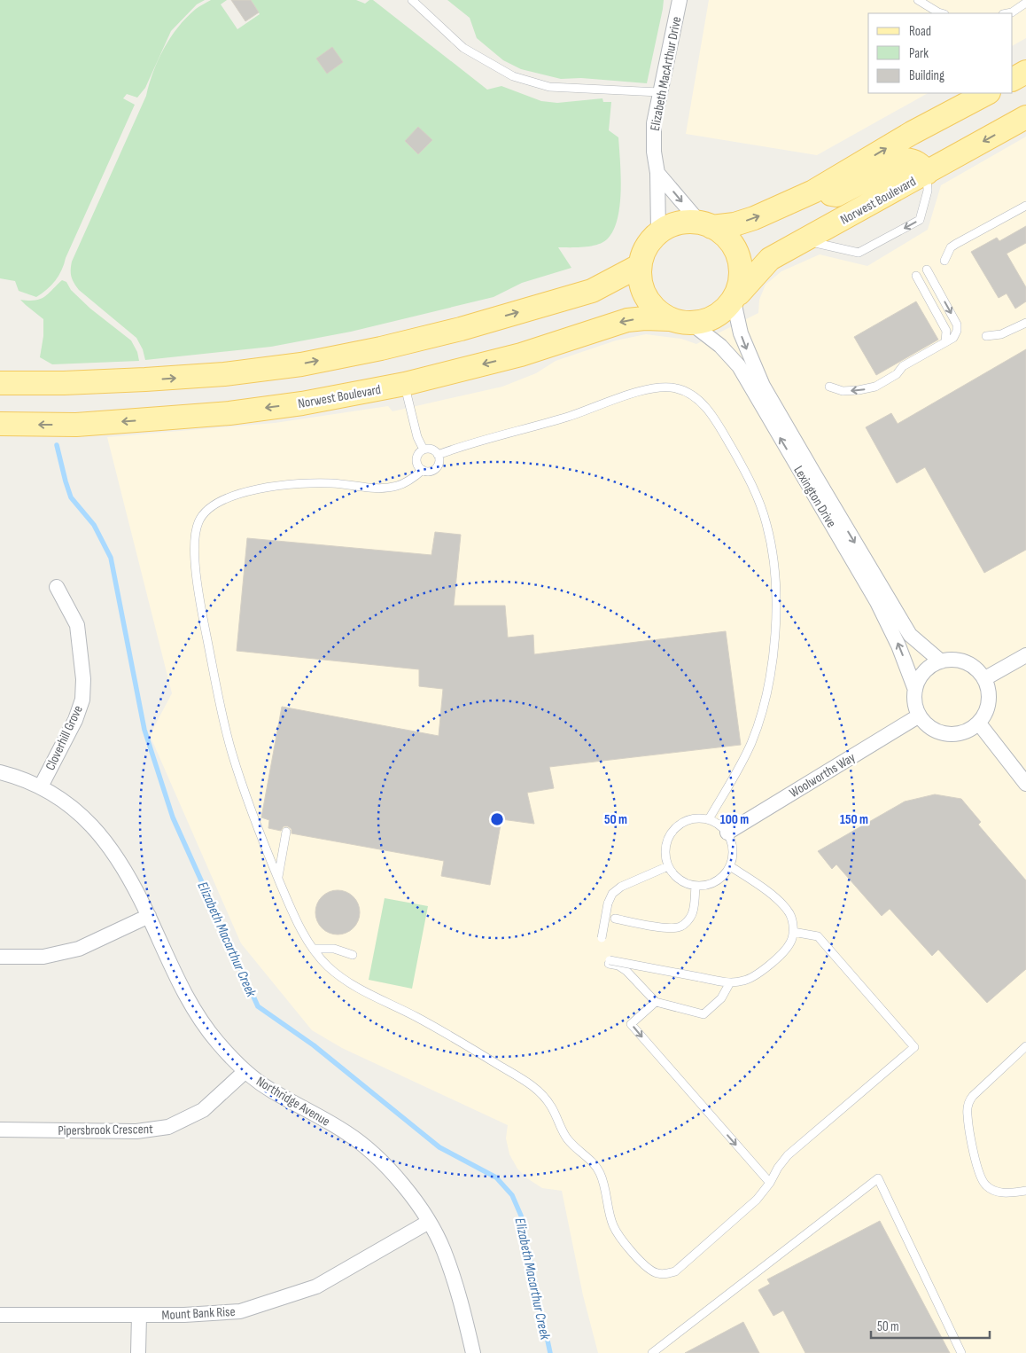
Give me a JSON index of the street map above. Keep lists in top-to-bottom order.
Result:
{
  "streets": {
    "main road": ["Norwest Boulevard"],
    "street": [
      "Elizabeth MacArthur Drive",
      "Lexington Drive",
      "Cloverhill Grove",
      "Woolworths Way",
      "Northridge Avenue",
      "Pipersbrook Crescent",
      "Mount Bank Rise"
    ]
  },
  "crossings": [
    ["Elizabeth MacArthur Drive", "Norwest Boulevard"],
    ["Elizabeth MacArthur Drive", "Lexington Drive"],
    ["Norwest Boulevard", "Lexington Drive"],
    ["Lexington Drive", "Woolworths Way"],
    ["Cloverhill Grove", "Northridge Avenue"],
    ["Northridge Avenue", "Pipersbrook Crescent"],
    ["Northridge Avenue", "Mount Bank Rise"]
  ],
  "water": ["Elizabeth Macarthur Creek"],
  "legend": ["Road", "Park", "Building"],
  "scale_bar": "50 m",
  "rings": ["50 m", "100 m", "150 m"]
}
